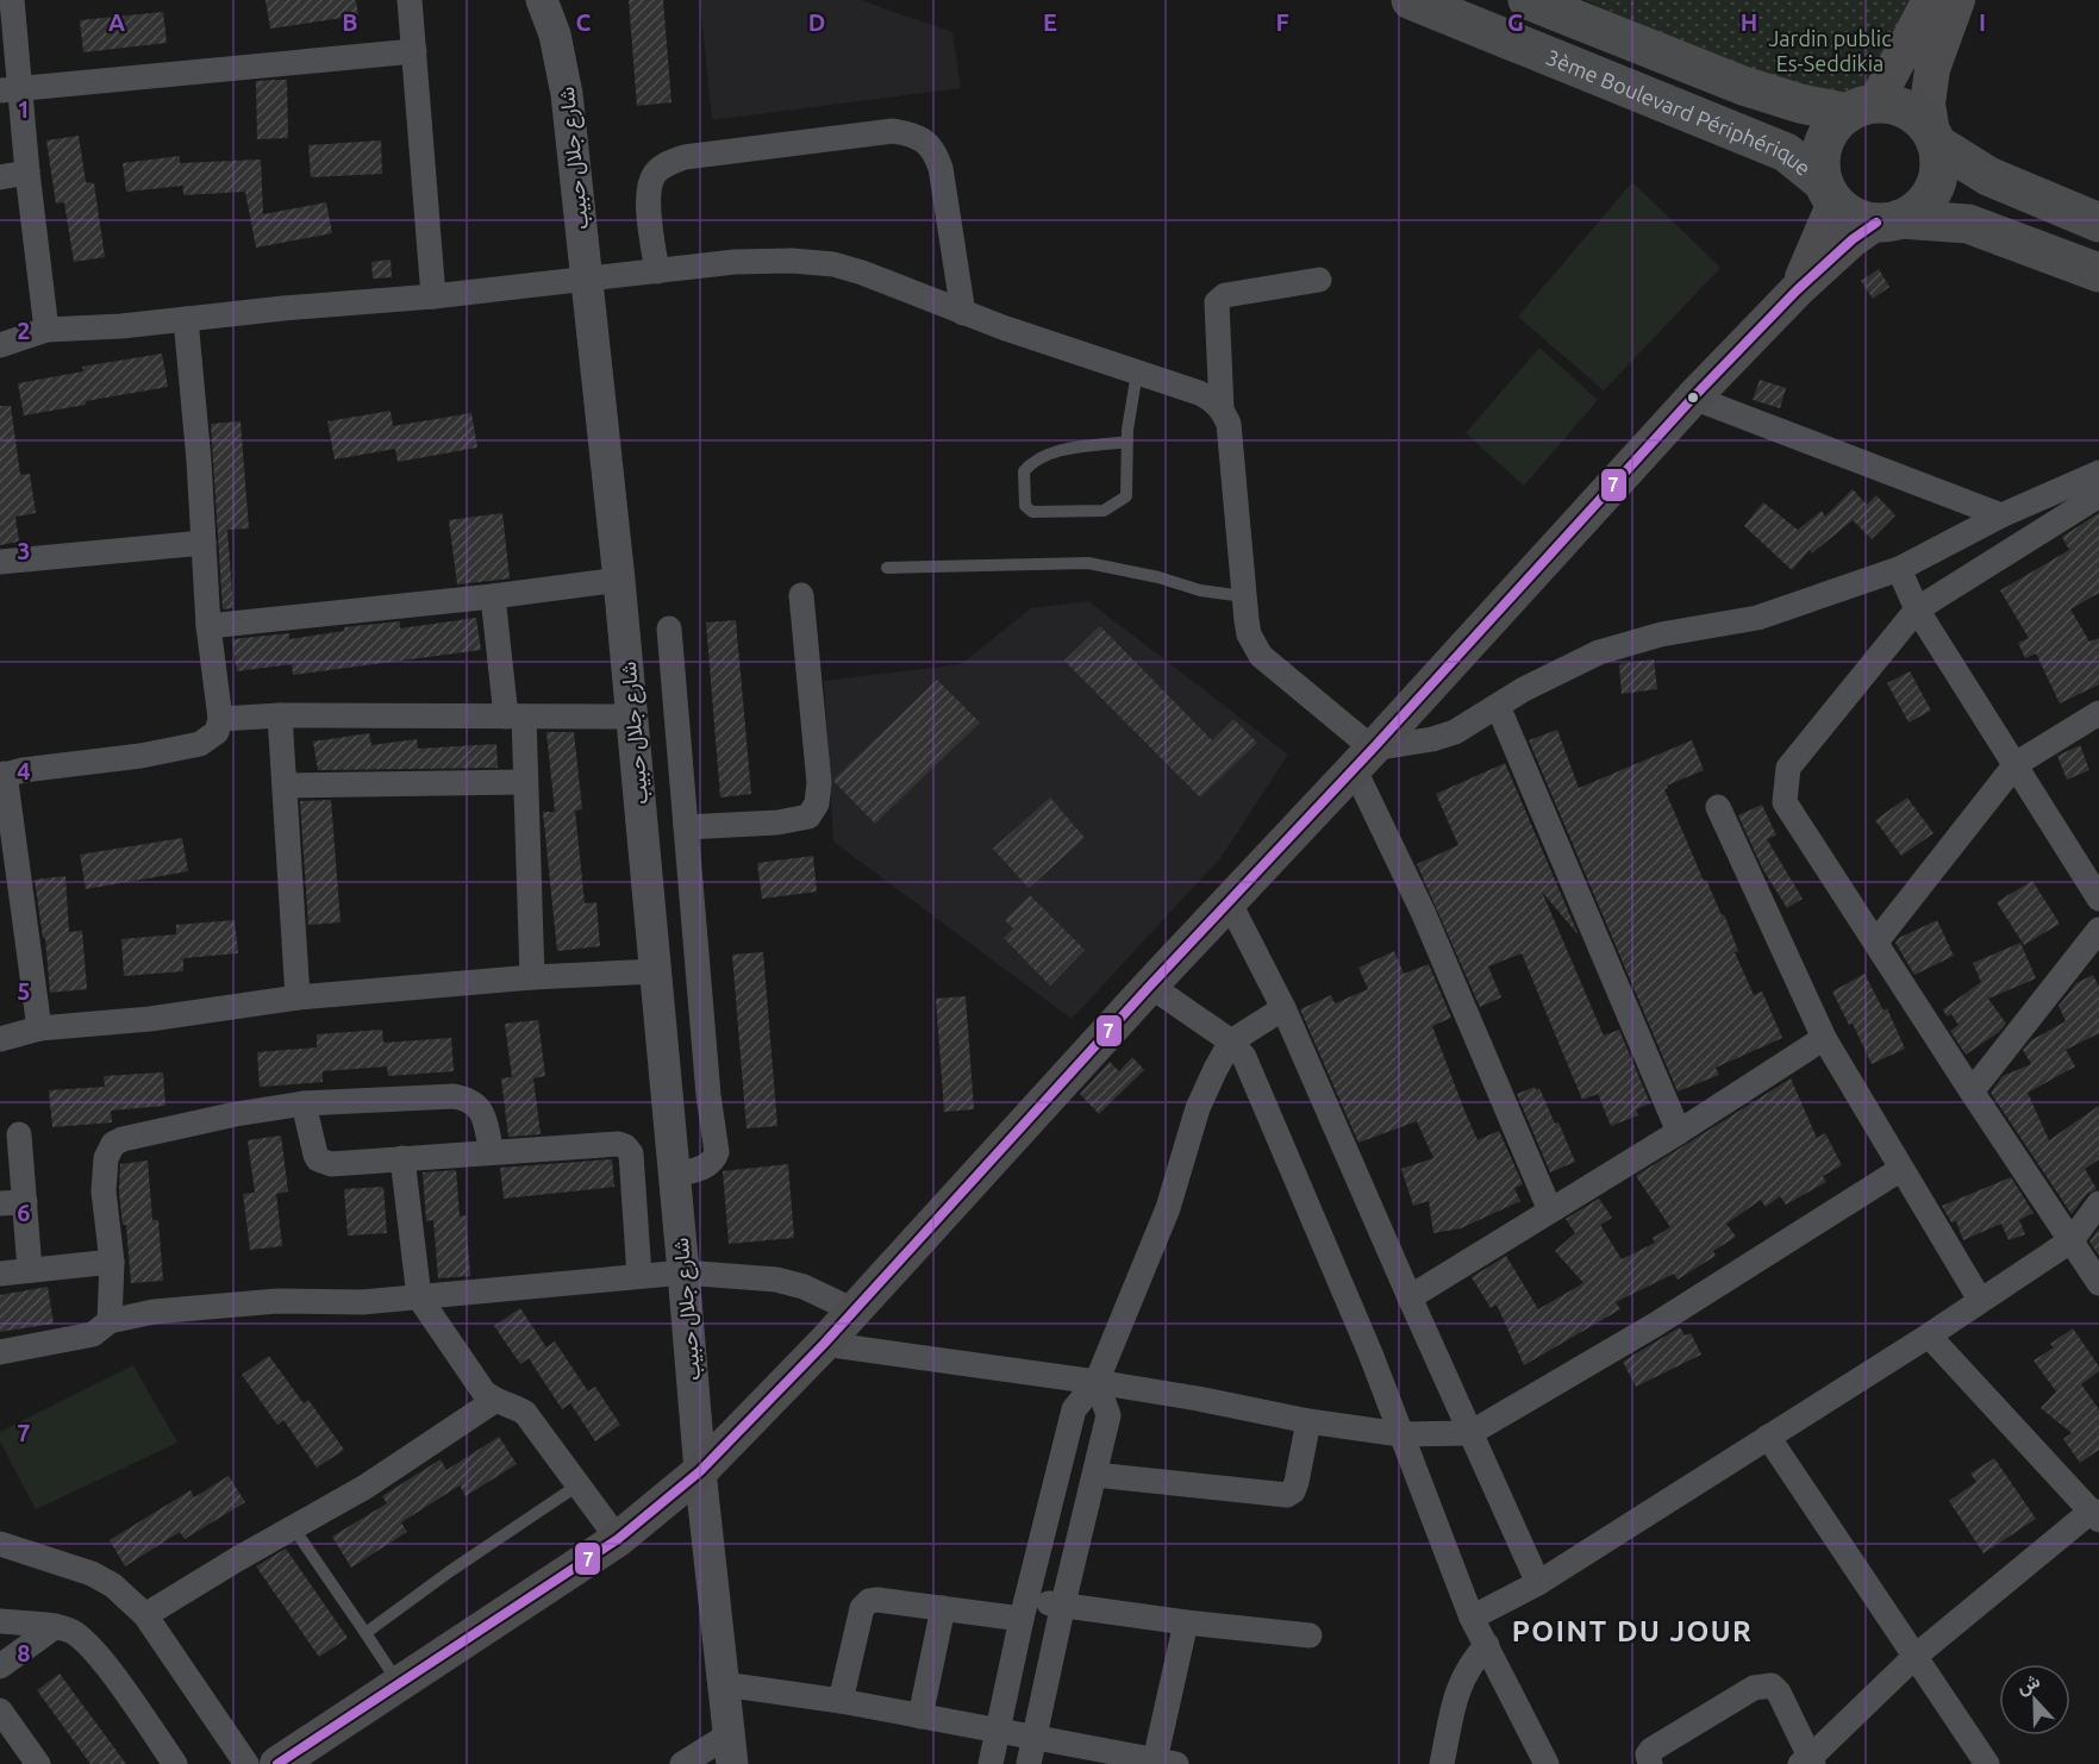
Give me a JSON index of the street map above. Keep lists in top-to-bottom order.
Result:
{
  "streets": {
    "main road": ["3ème Boulevard Périphérique"],
    "street": ["شارع جلال حبيب"]
  },
  "districts": ["POINT DU JOUR"],
  "parks": ["Jardin public Es-Seddikia"],
  "lines": ["transit line 7"],
  "north": "top",
  "grid": {
    "columns": [
      "A",
      "B",
      "C",
      "D",
      "E",
      "F",
      "G",
      "H",
      "I"
    ],
    "rows": [
      "1",
      "2",
      "3",
      "4",
      "5",
      "6",
      "7",
      "8"
    ]
  }
}
